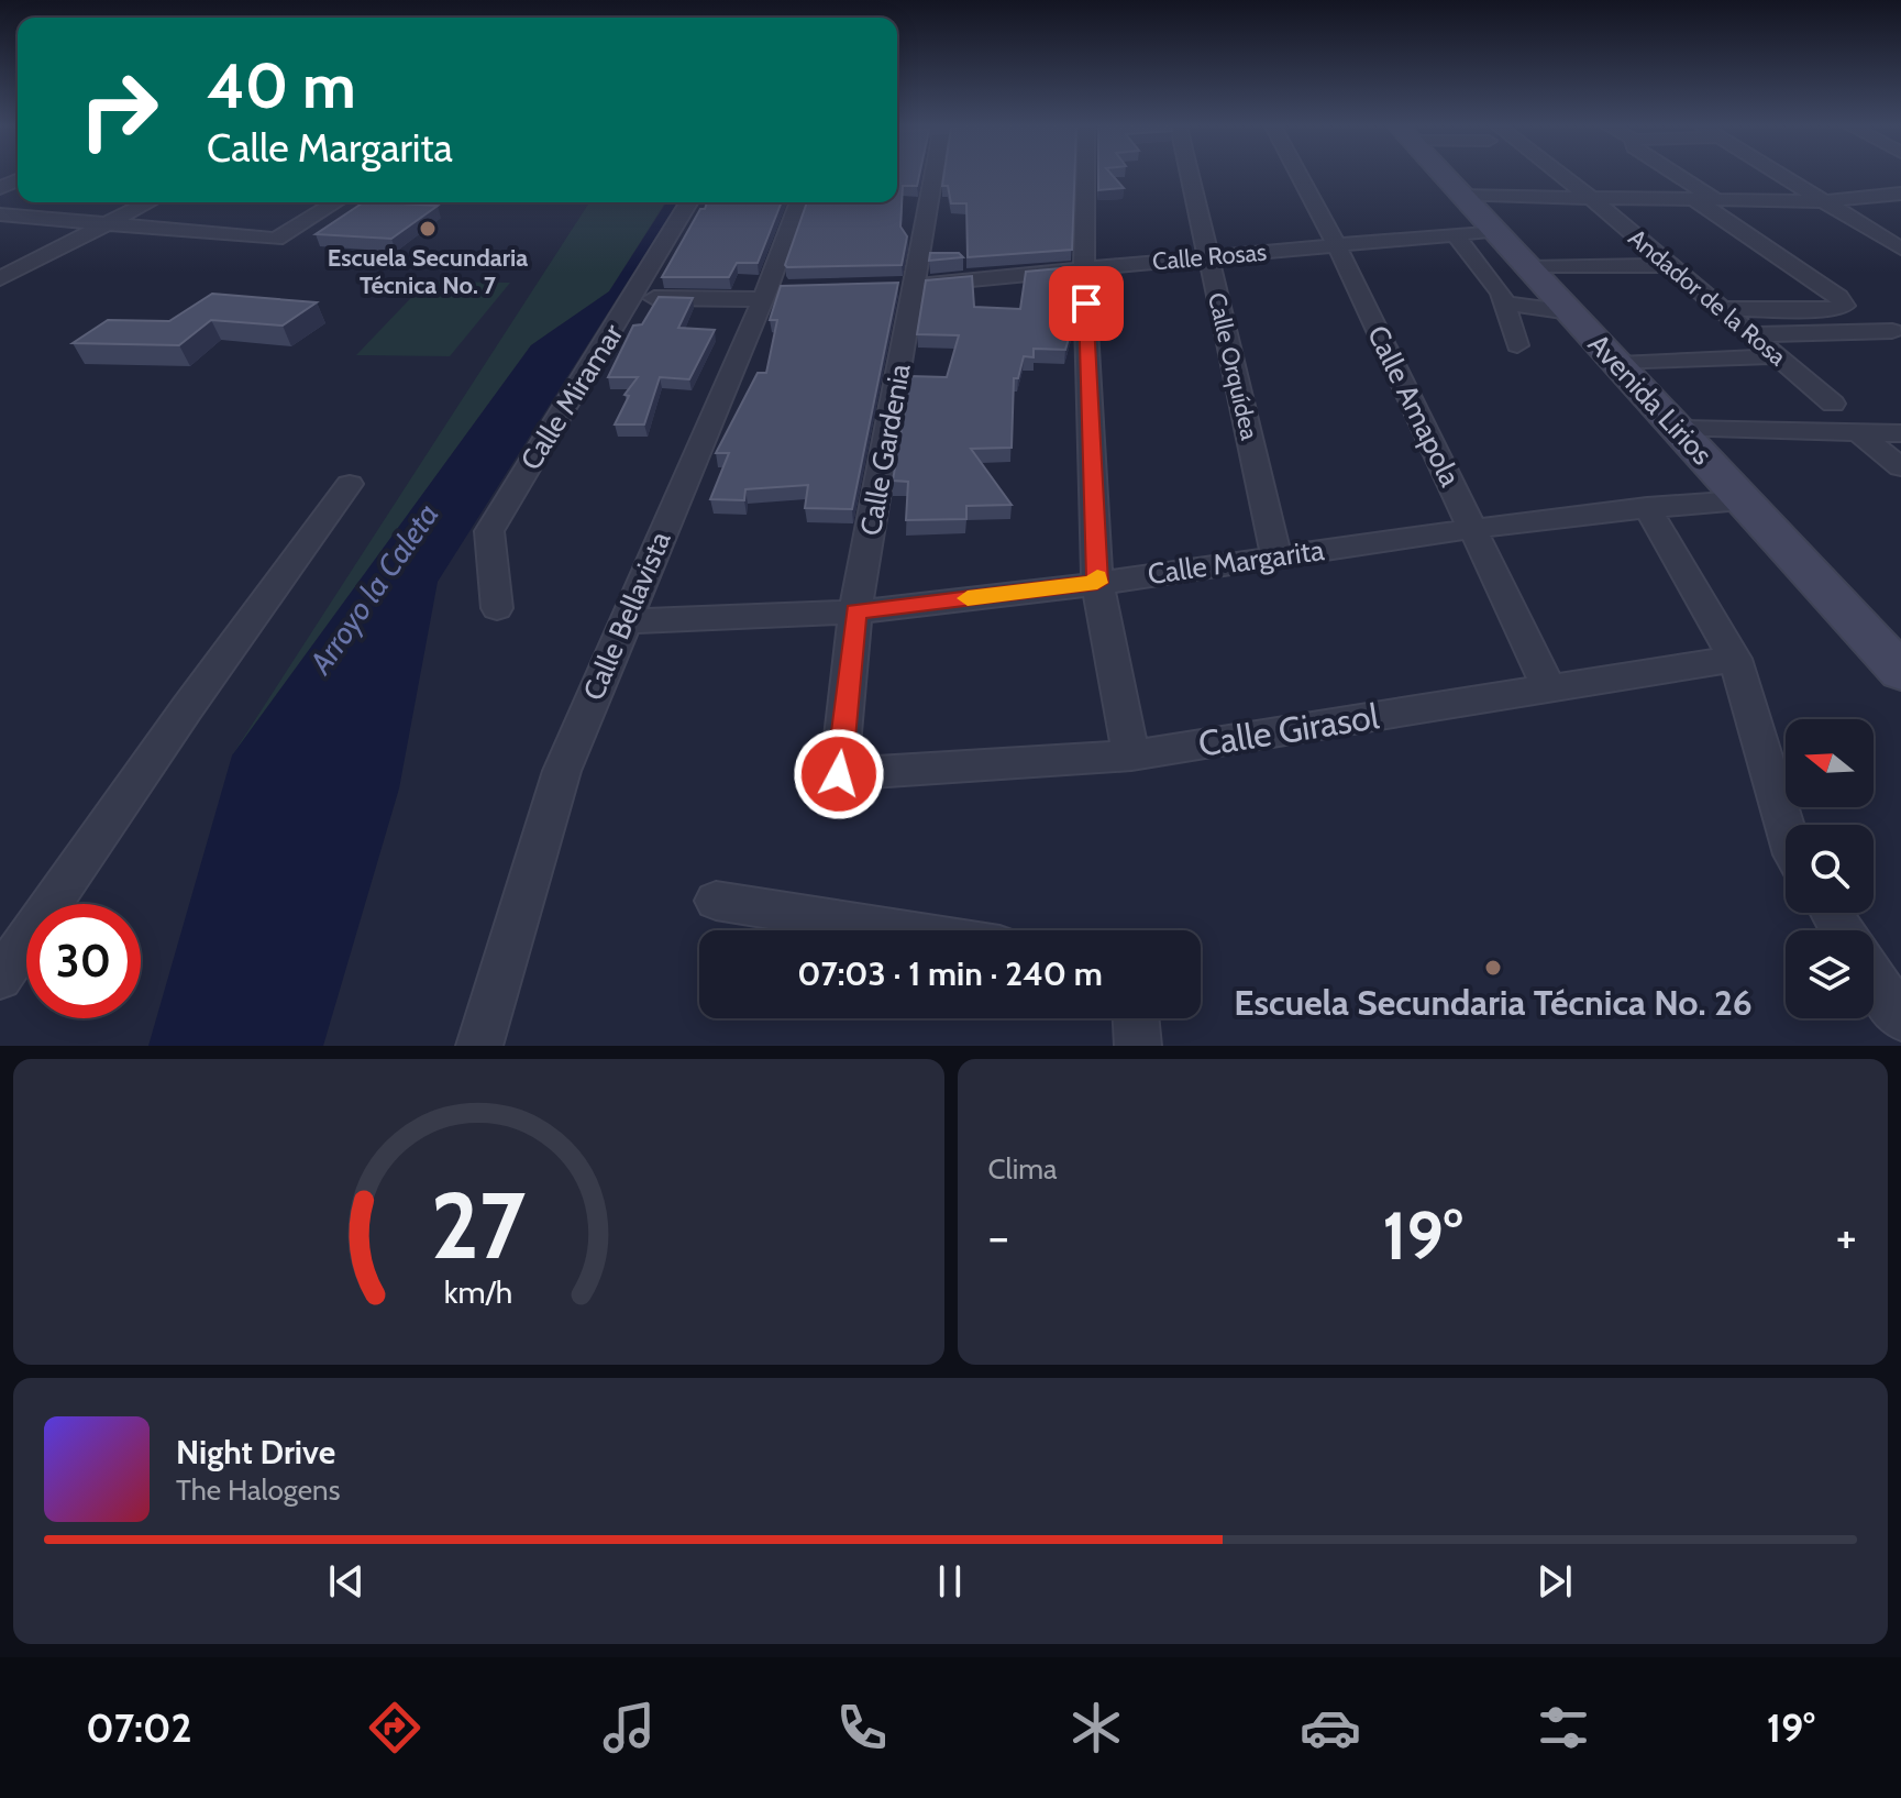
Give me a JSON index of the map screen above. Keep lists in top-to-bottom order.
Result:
{
  "streets": {
    "street": [
      "Calle Rosas",
      "Andador de la Rosa",
      "Calle Orquídea",
      "Calle Miramar",
      "Avenida Lirios",
      "Calle Amapola",
      "Calle Gardenia",
      "Calle Margarita",
      "Calle Bellavista",
      "Calle Girasol"
    ]
  },
  "crossings": [
    ["Calle Rosas", "Calle Orquídea"],
    ["Calle Rosas", "Avenida Lirios"],
    ["Calle Rosas", "Calle Amapola"],
    ["Calle Rosas", "Calle Gardenia"],
    ["Calle Orquídea", "Calle Margarita"],
    ["Avenida Lirios", "Calle Margarita"],
    ["Calle Amapola", "Calle Margarita"],
    ["Calle Amapola", "Calle Girasol"],
    ["Calle Gardenia", "Calle Margarita"],
    ["Calle Gardenia", "Calle Girasol"],
    ["Calle Margarita", "Calle Bellavista"]
  ],
  "water": ["Arroyo la Caleta"],
  "places": ["Escuela Secundaria Técnica No. 7", "Escuela Secundaria Técnica No. 26"],
  "north": "left",
  "page": {
    "turn": ["40 m", "Calle Margarita"],
    "limit": "30",
    "trip": "07:03 · 1 min · 240 m",
    "tile": "Clima",
    "heat": ["−", "19°", "+"],
    "song": ["Night Drive", "The Halogens"],
    "tabs": ["07:02", "19°"],
    "gauge": ["27", "km/h"]
  }
}
